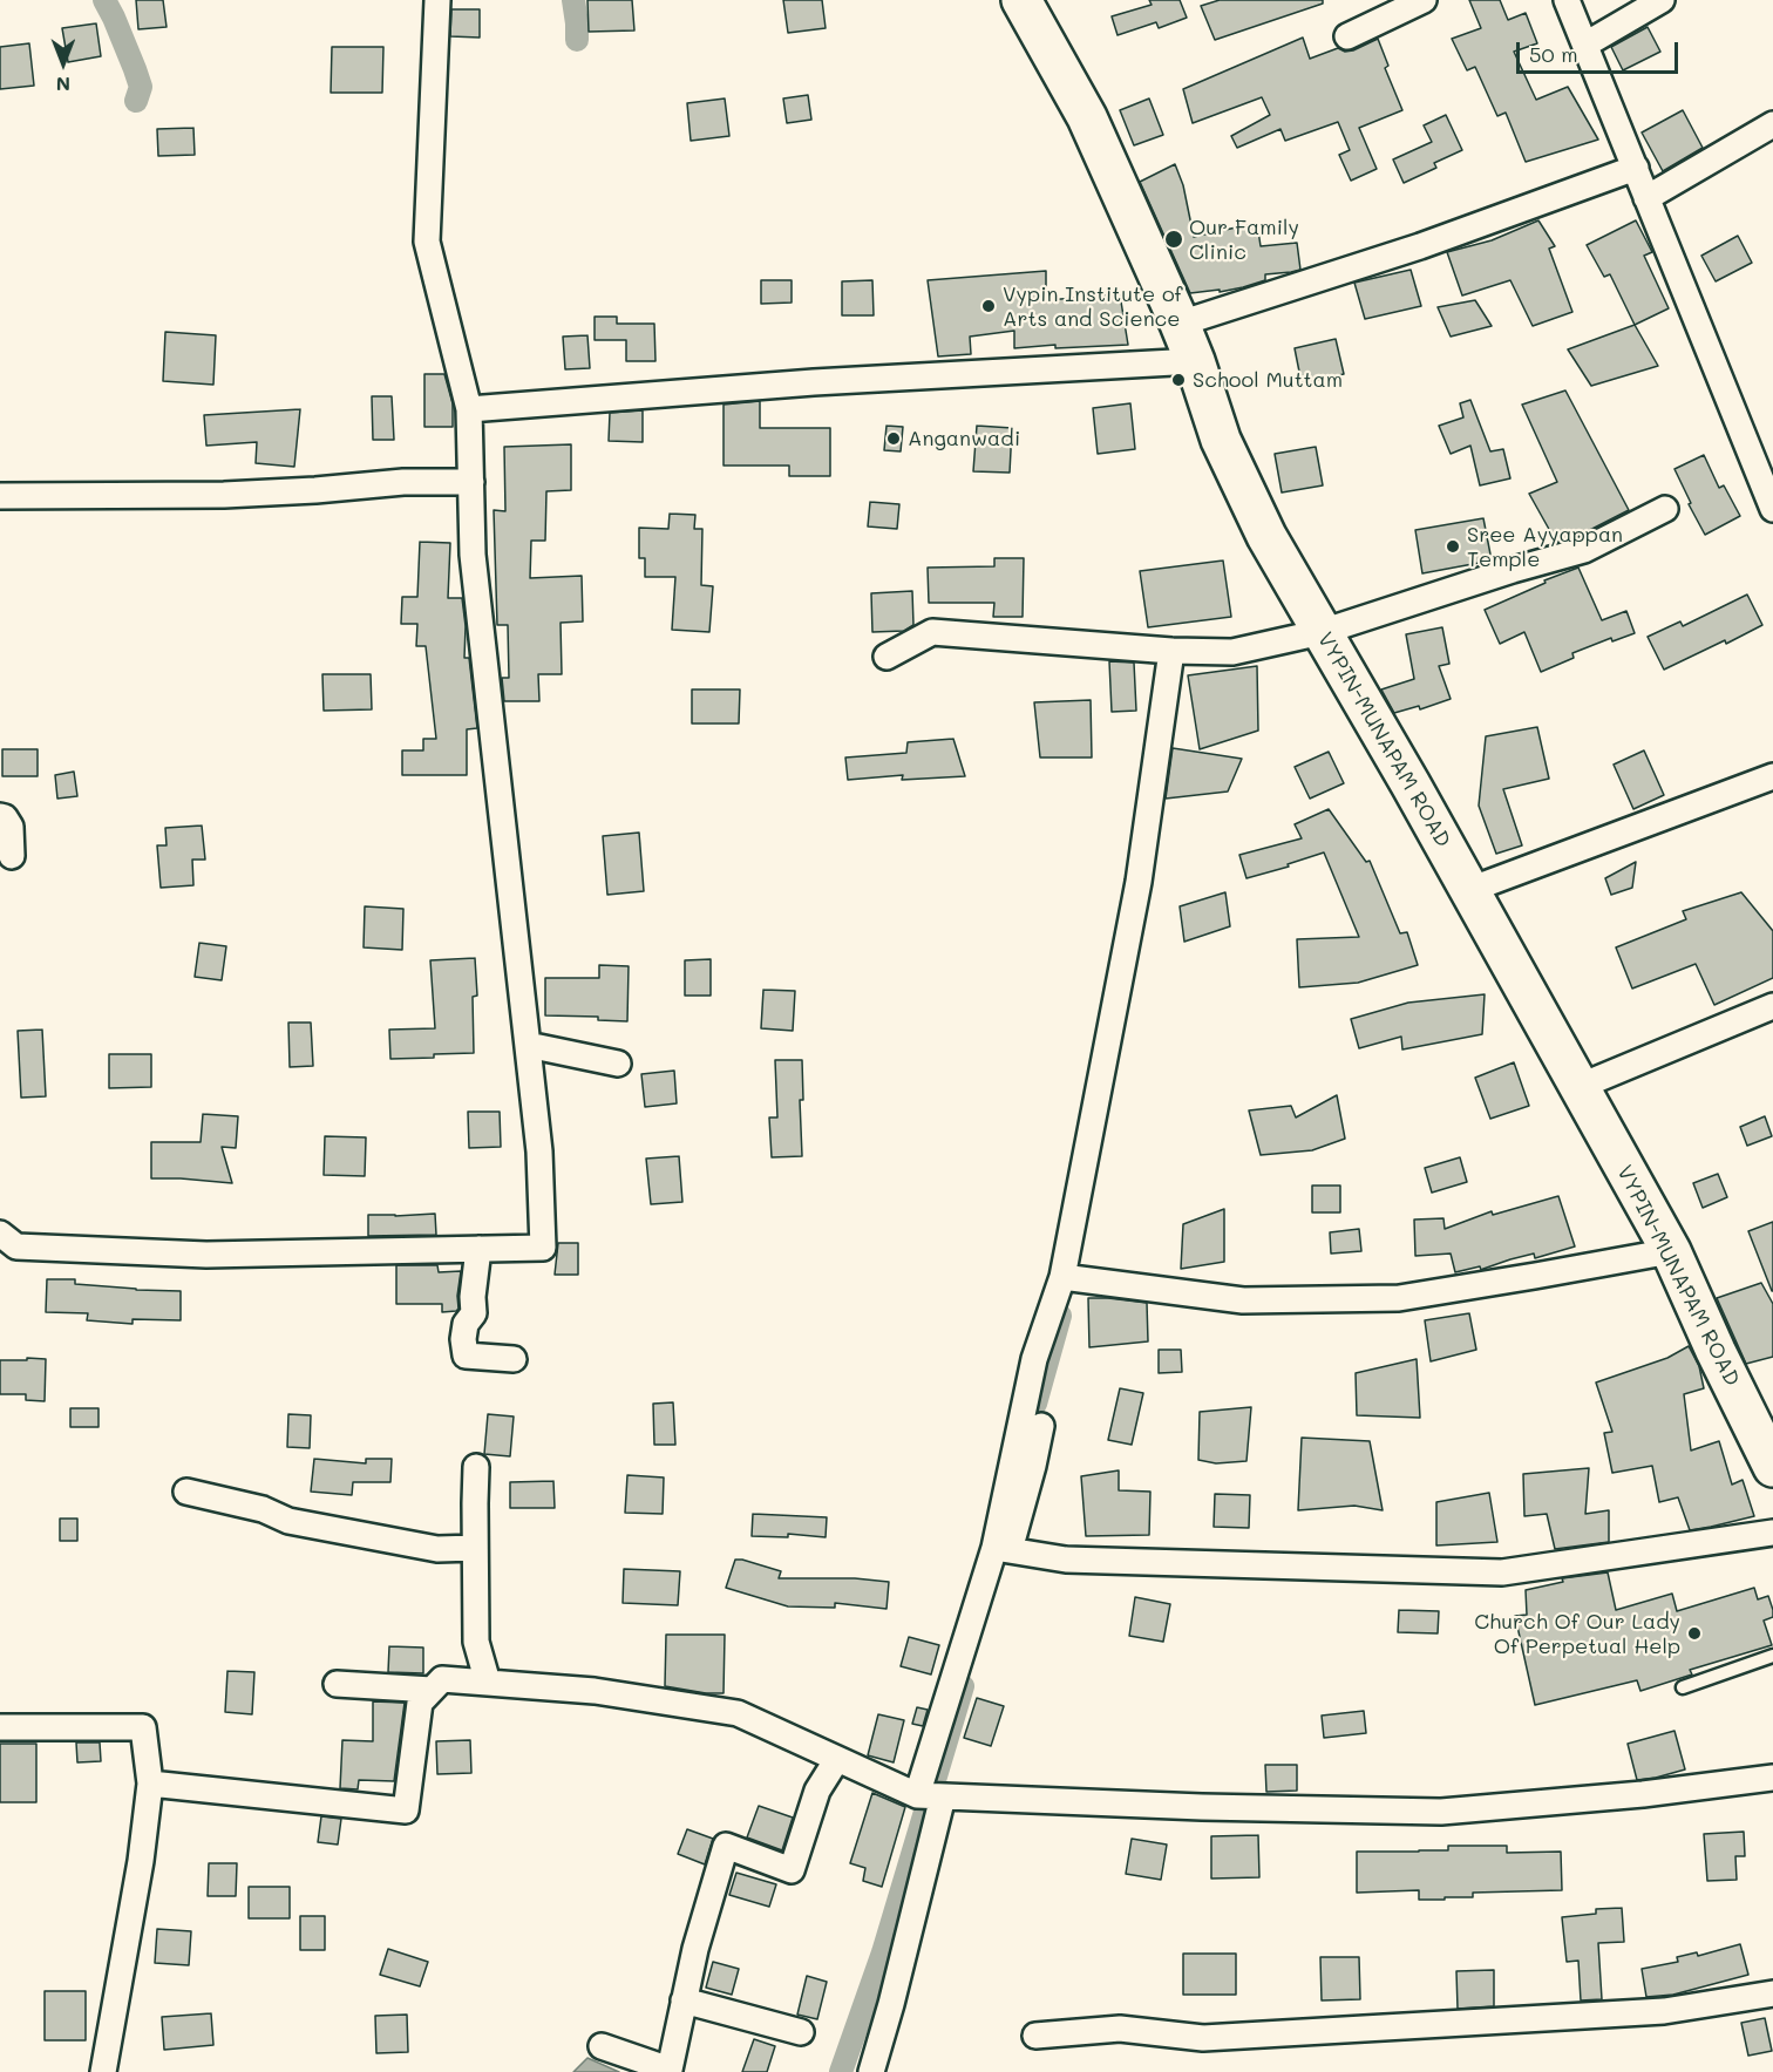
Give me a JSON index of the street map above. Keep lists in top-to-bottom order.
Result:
{
  "streets": {
    "main road": ["VYPIN-MUNAPAM ROAD"]
  },
  "places": [
    "Our Family Clinic",
    "Vypin Institute of Arts and Science",
    "School Muttam",
    "Anganwadi",
    "Sree Ayyappan Temple",
    "Church Of Our Lady Of Perpetual Help"
  ],
  "scale_bar": "50 m",
  "north": "bottom"
}
